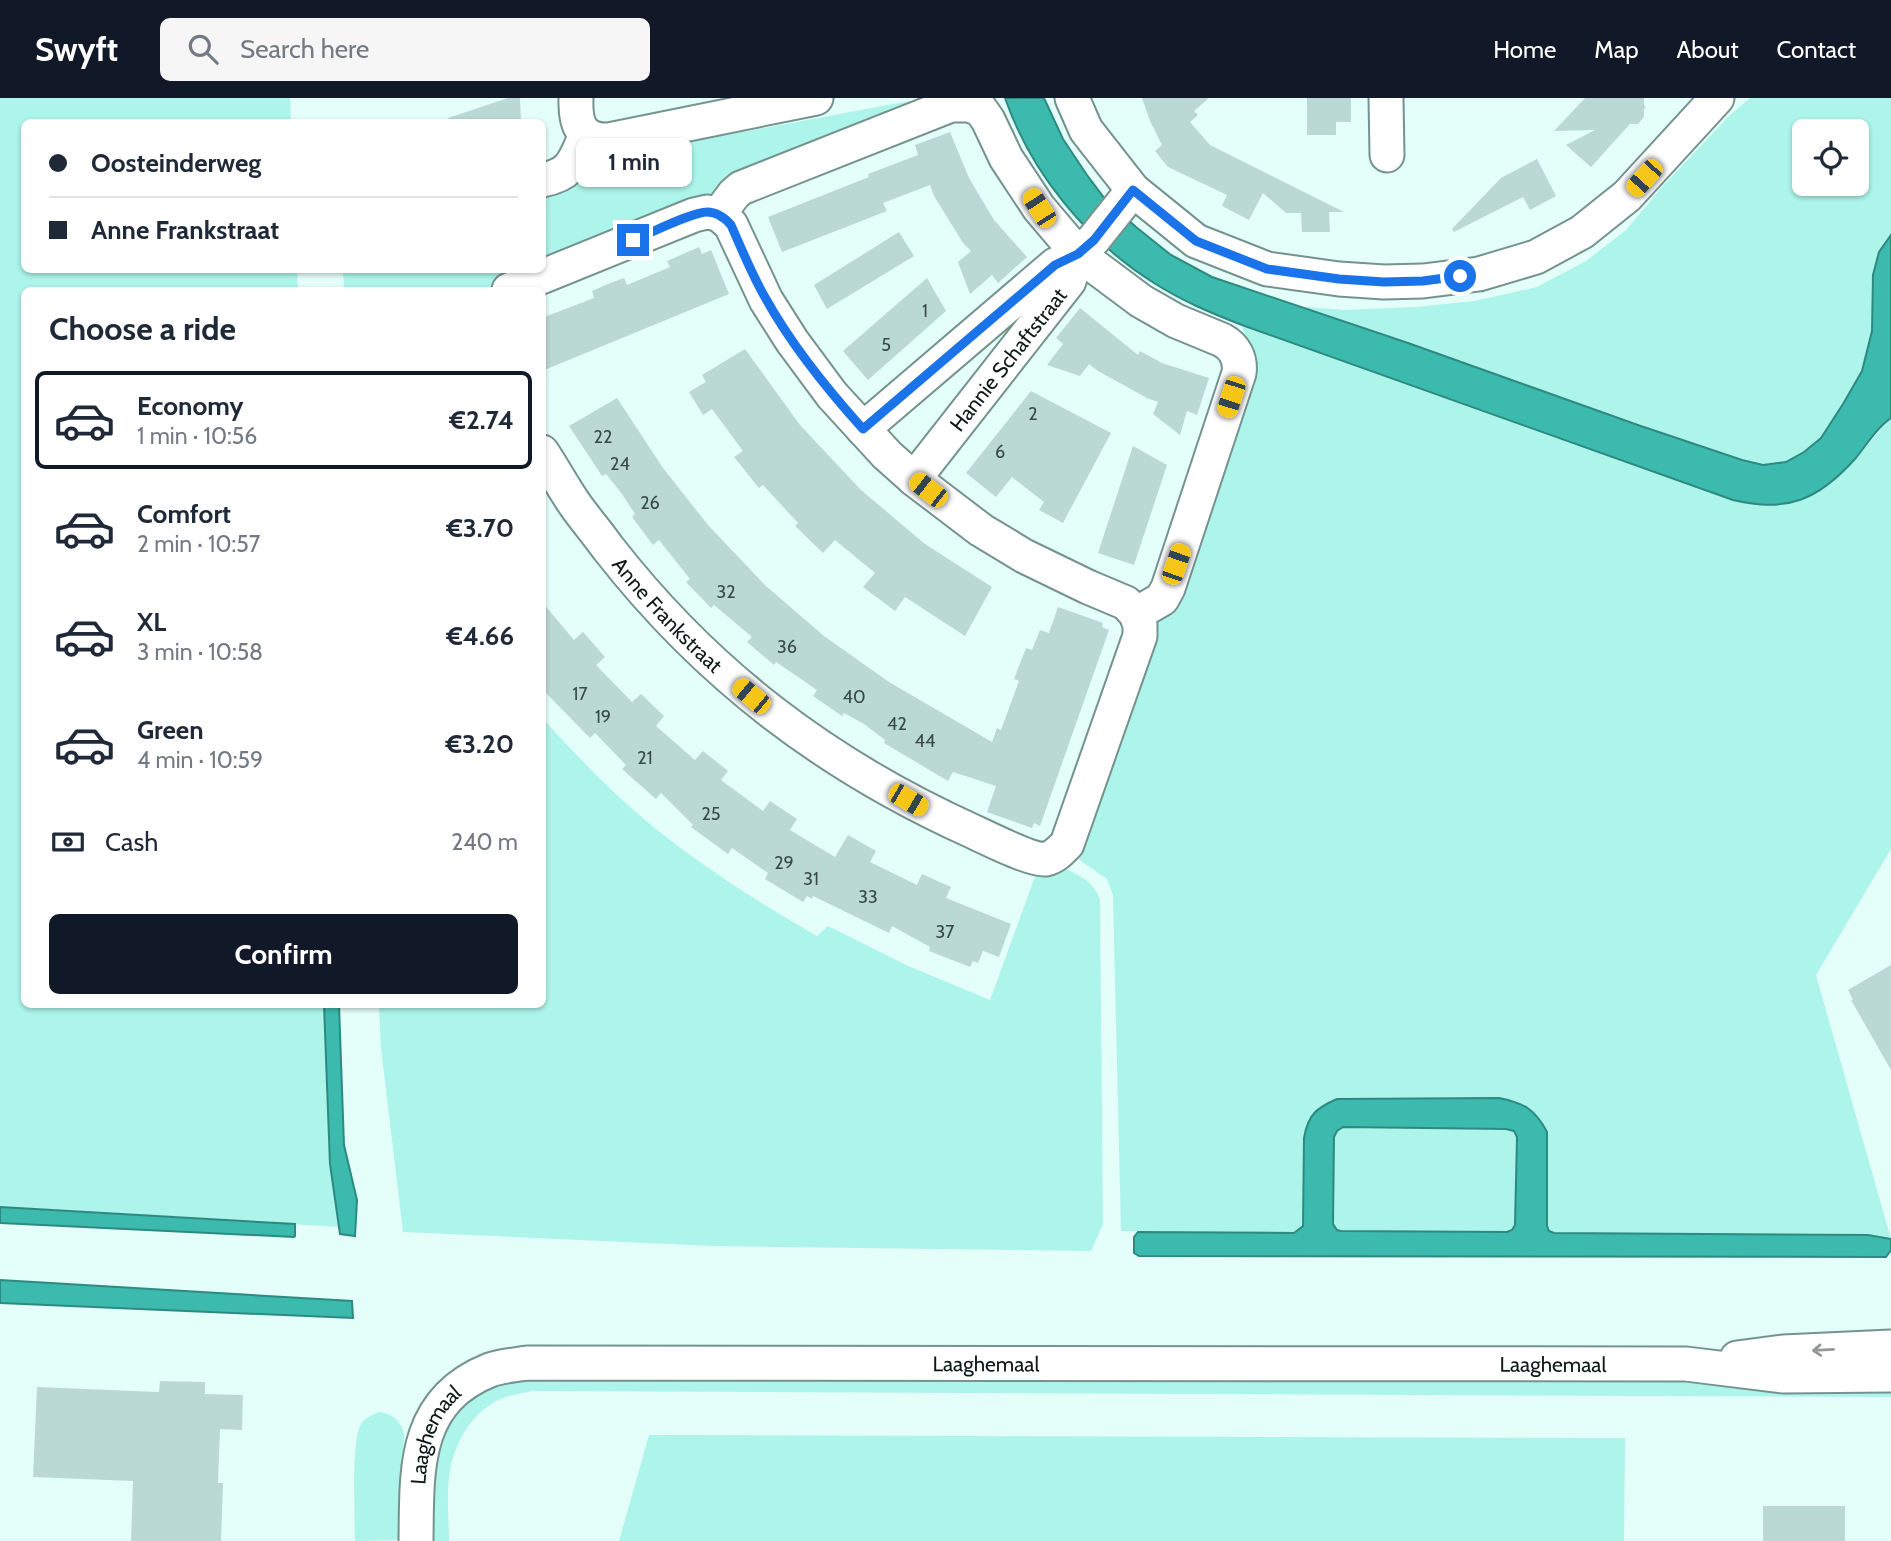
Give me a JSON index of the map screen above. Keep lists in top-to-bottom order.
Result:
{
  "streets": {
    "street": ["Hannie Schaftstraat", "Anne Frankstraat", "Laaghemaal"]
  },
  "house_numbers": [
    "1",
    "5",
    "2",
    "22",
    "6",
    "24",
    "26",
    "32",
    "36",
    "17",
    "40",
    "19",
    "42",
    "44",
    "21",
    "25",
    "29",
    "31",
    "33",
    "37"
  ],
  "page": {
    "header": "Swyft",
    "search": "Search here",
    "nav": [
      "Home",
      "Map",
      "About",
      "Contact"
    ],
    "banner": ["Oosteinderweg", "Anne Frankstraat"],
    "bubble": "1 min",
    "heading": "Choose a ride",
    "list": [
      {
        "name": "Economy",
        "note": "1 min · 10:56",
        "value": "€2.74"
      },
      {
        "name": "Comfort",
        "note": "2 min · 10:57",
        "value": "€3.70"
      },
      {
        "name": "XL",
        "note": "3 min · 10:58",
        "value": "€4.66"
      },
      {
        "name": "Green",
        "note": "4 min · 10:59",
        "value": "€3.20"
      }
    ],
    "pay": ["Cash", "240 m"],
    "buttons": "Confirm"
  }
}
